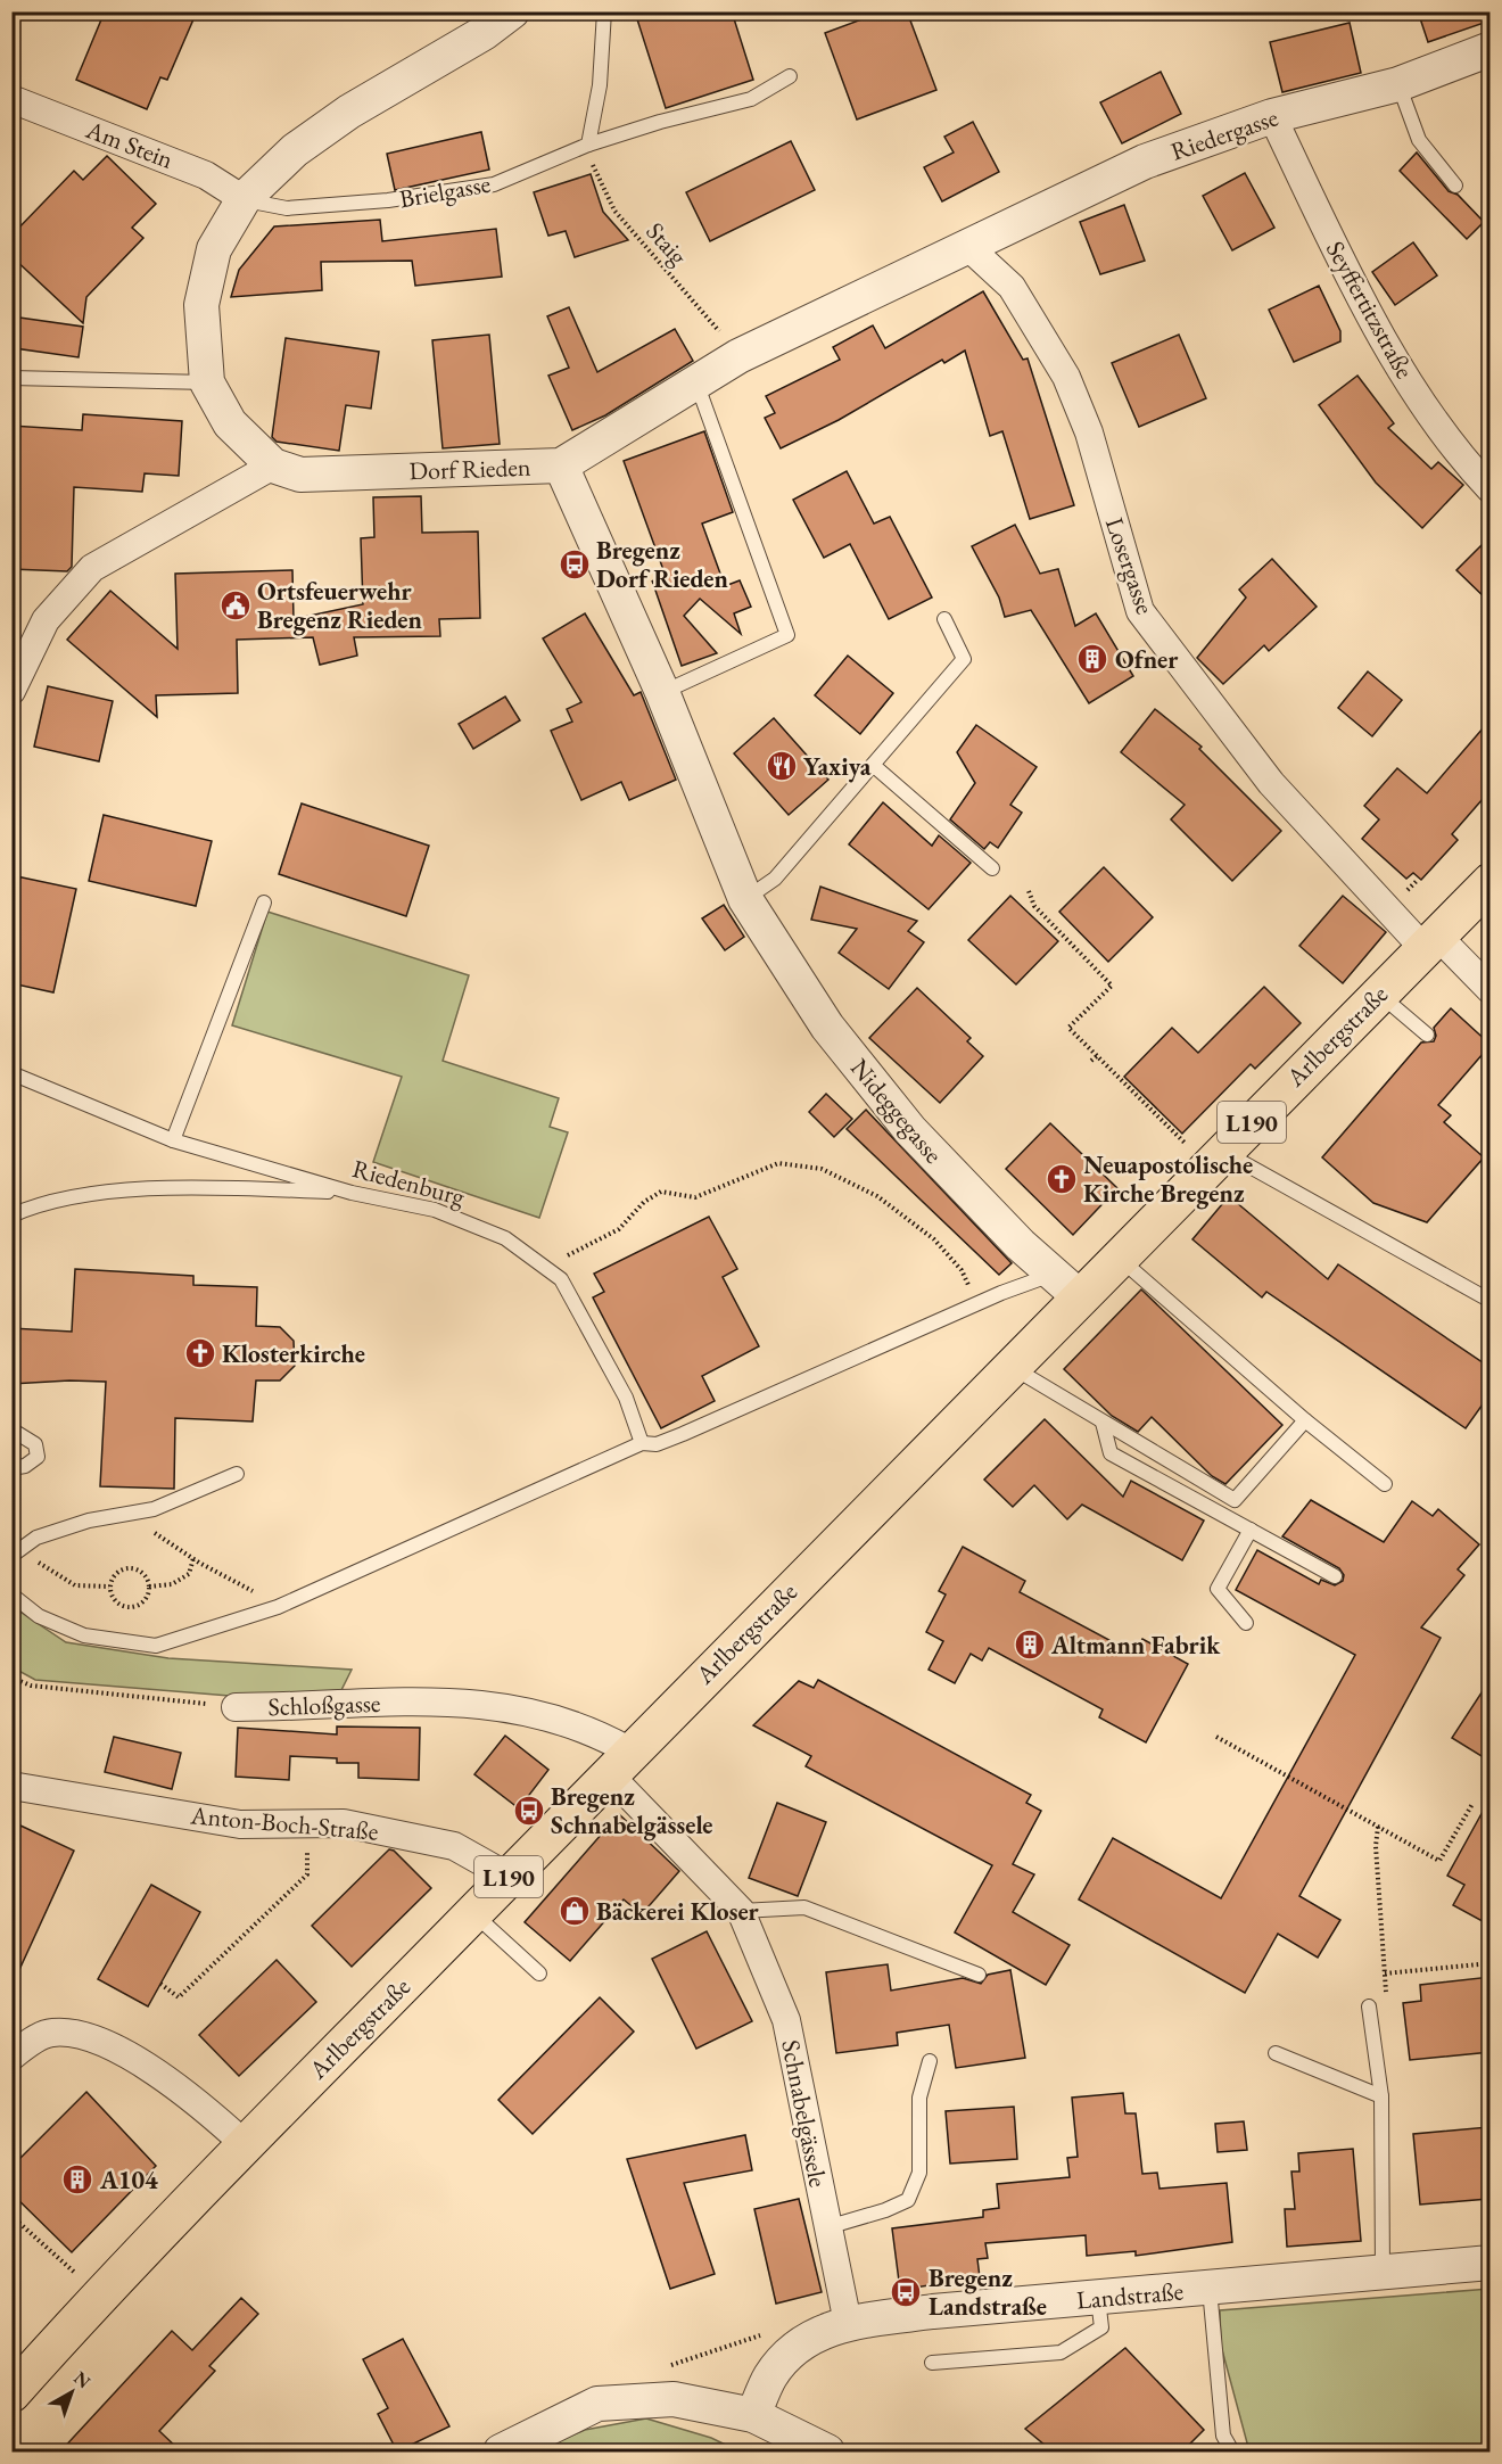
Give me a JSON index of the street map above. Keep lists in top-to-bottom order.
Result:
{
  "streets": {
    "main road": ["Arlbergstraße", "L190"],
    "street": [
      "Riedergasse",
      "Am Stein",
      "Seyffertitzstraße",
      "Dorf Rieden",
      "Losergasse",
      "Nideggegasse",
      "Schloßgasse",
      "Anton-Boch-Straße",
      "Schnabelgässele",
      "Landstraße"
    ],
    "lane": ["Brielgasse", "Riedenburg"],
    "path": ["Staig"]
  },
  "crossings": [
    ["Riedergasse", "Seyffertitzstraße"],
    ["Riedergasse", "Dorf Rieden"],
    ["Riedergasse", "Losergasse"],
    ["Am Stein", "Brielgasse"],
    ["Brielgasse", "Staig"],
    ["Staig", "Dorf Rieden"],
    ["Dorf Rieden", "Losergasse"],
    ["Dorf Rieden", "Nideggegasse"],
    ["Losergasse", "Arlbergstraße"],
    ["Arlbergstraße", "Nideggegasse"],
    ["Arlbergstraße", "Schloßgasse"],
    ["Arlbergstraße", "Anton-Boch-Straße"],
    ["Arlbergstraße", "Schnabelgässele"],
    ["Schloßgasse", "Schnabelgässele"],
    ["Schnabelgässele", "Landstraße"]
  ],
  "places": {
    "bus stop": ["Bregenz Dorf Rieden", "Bregenz Schnabelgässele", "Bregenz Landstraße"],
    "public building": ["Ortsfeuerwehr Bregenz Rieden"],
    "building": ["Ofner", "Altmann Fabrik", "A104"],
    "restaurant": ["Yaxiya"],
    "church": ["Neuapostolische Kirche Bregenz", "Klosterkirche"],
    "shop": ["Bäckerei Kloser"]
  },
  "north": "top right"
}
